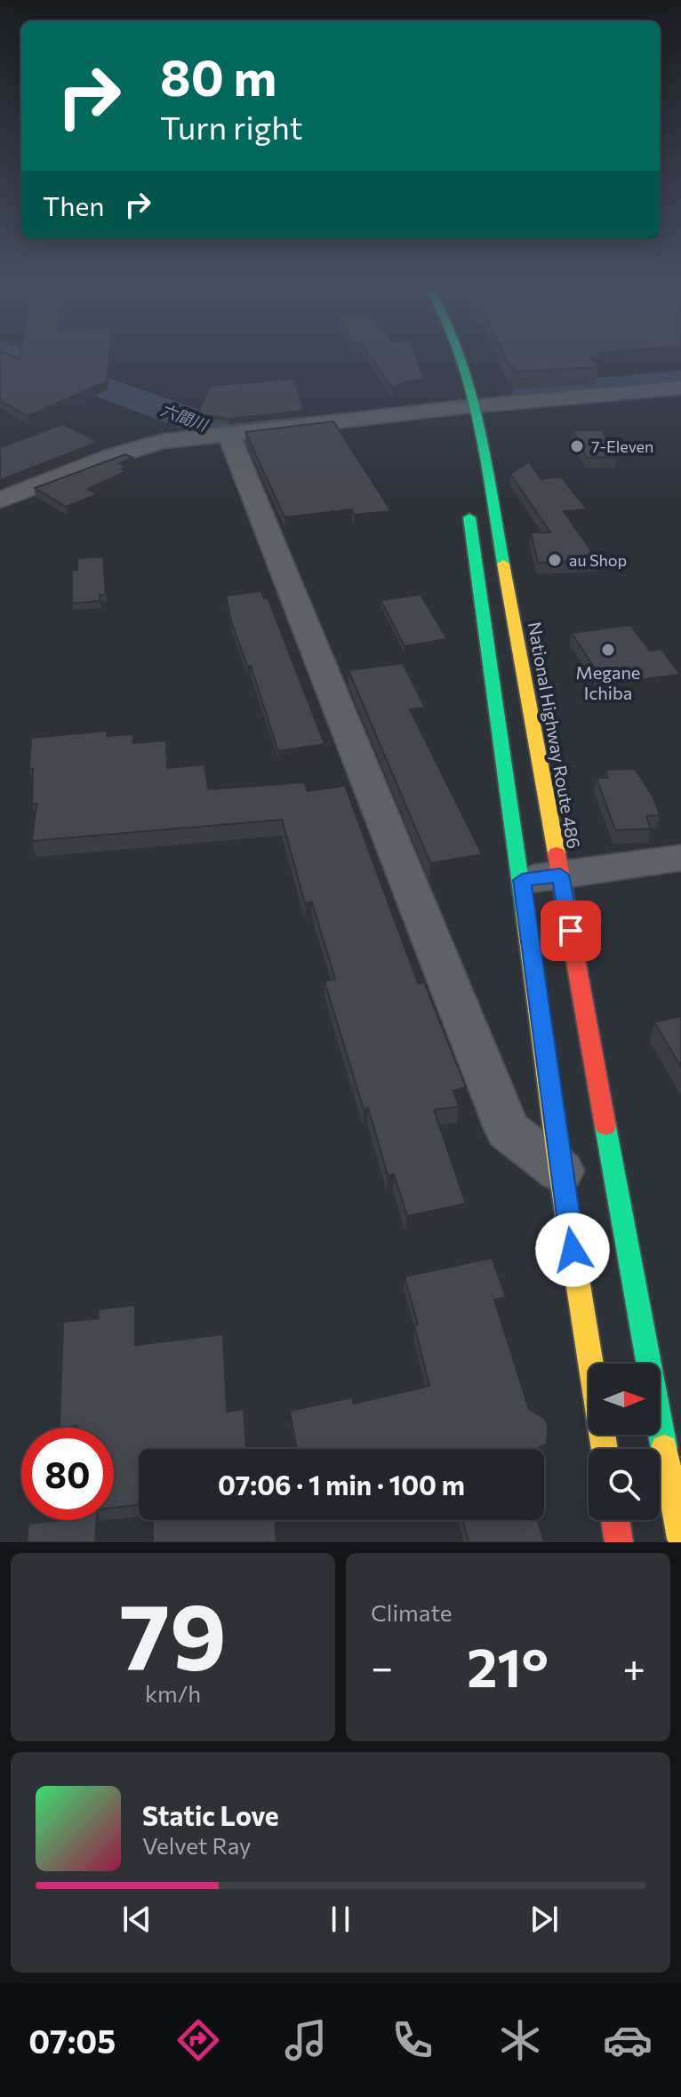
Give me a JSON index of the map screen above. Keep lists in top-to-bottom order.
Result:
{
  "streets": {
    "highway": ["National Highway Route 486"]
  },
  "water": ["六間川"],
  "places": ["7-Eleven", "au Shop", "Megane Ichiba"],
  "north": "right",
  "page": {
    "turn": ["80 m", "Turn right"],
    "then": "Then",
    "limit": "80",
    "trip": "07:06 · 1 min · 100 m",
    "tile": [
      ["79", "km/h"],
      "Climate"
    ],
    "heat": ["−", "21°", "+"],
    "song": ["Static Love", "Velvet Ray"],
    "tabs": "07:05"
  }
}
